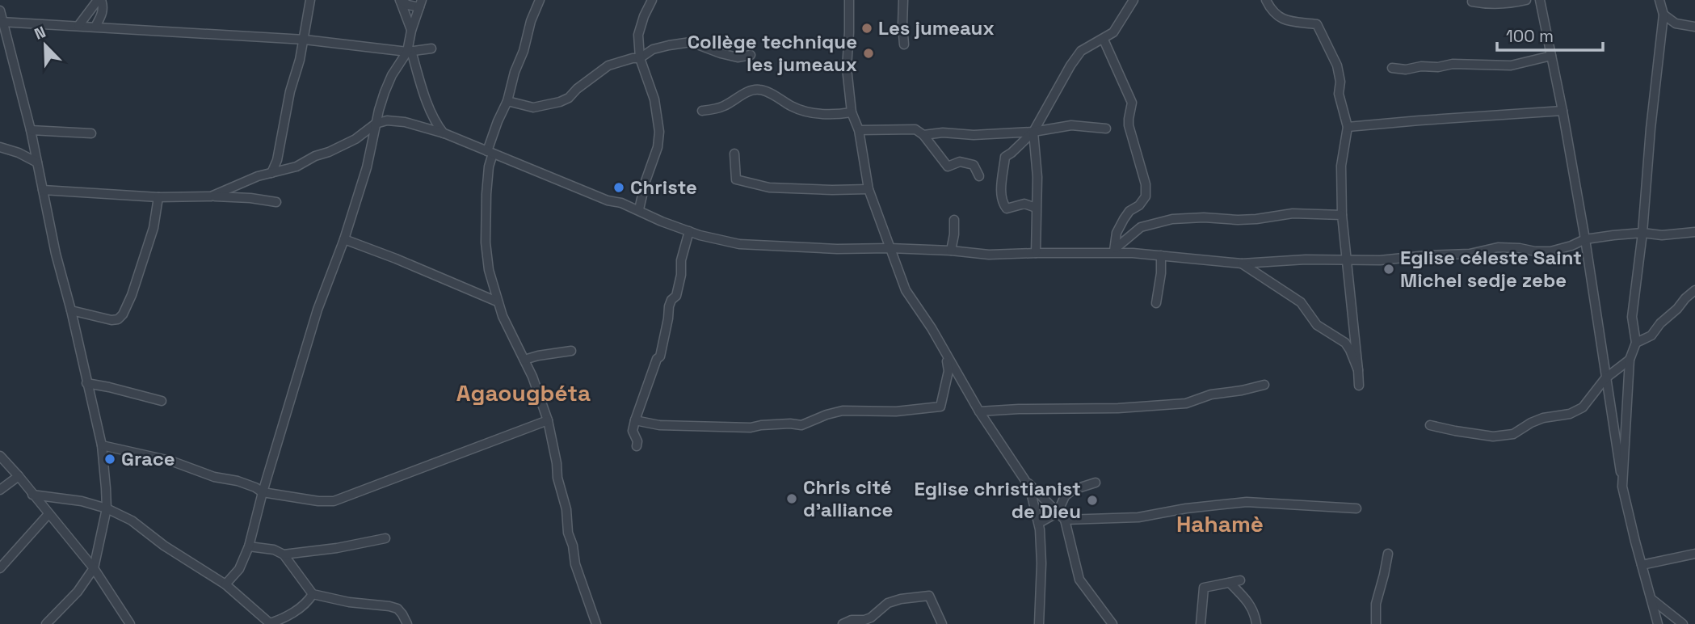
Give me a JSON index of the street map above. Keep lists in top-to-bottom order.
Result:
{
  "districts": ["Agaougbéta", "Hahamè"],
  "places": [
    "Les jumeaux",
    "Collège technique les jumeaux",
    "Christe",
    "Eglise céleste Saint Michel sedje zebe",
    "Grace",
    "Chris cité d'alliance",
    "Eglise christianist de Dieu"
  ],
  "scale_bar": "100 m",
  "north": "top left"
}
